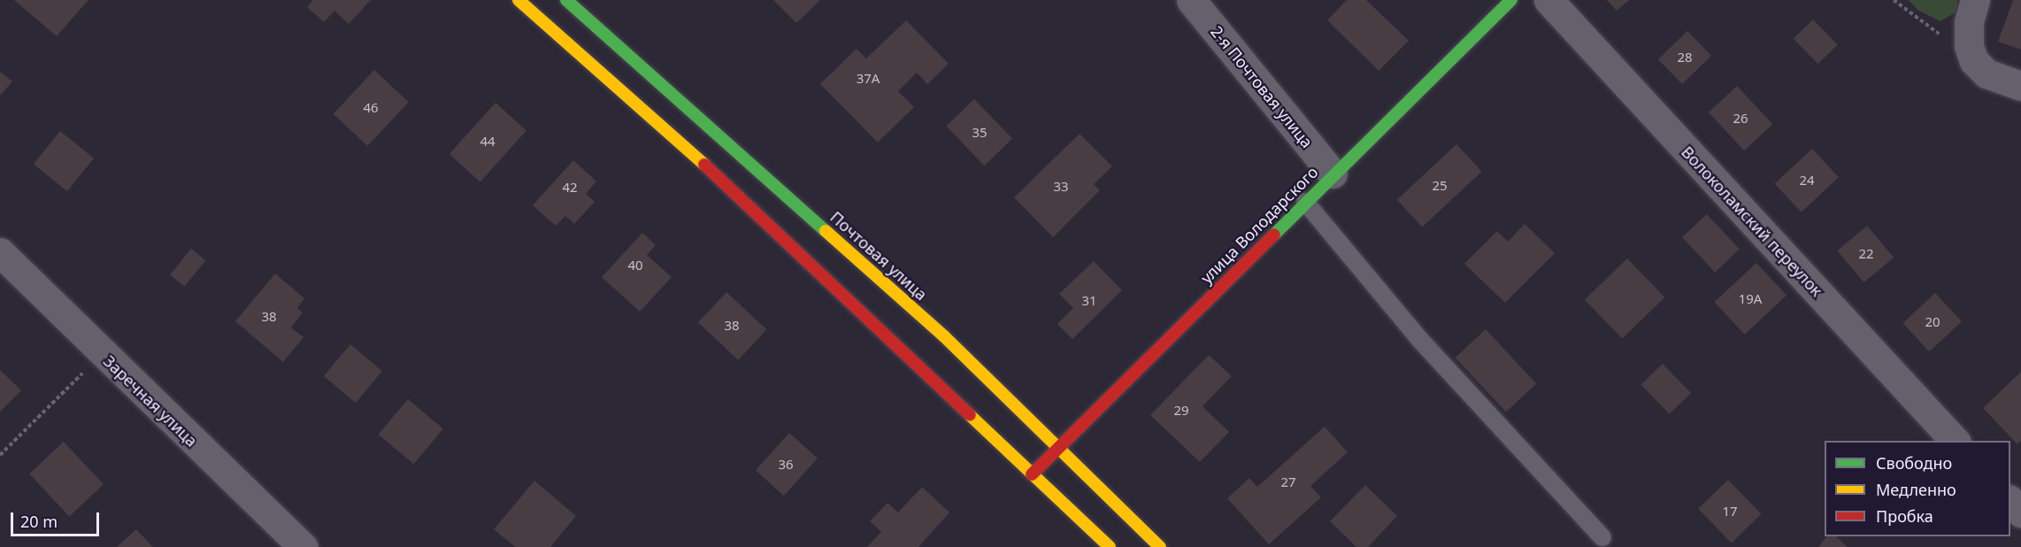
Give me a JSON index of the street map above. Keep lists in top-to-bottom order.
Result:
{
  "streets": {
    "main road": ["улица Володарского", "Почтовая улица"],
    "street": ["2-я Почтовая улица", "Волоколамский переулок", "Заречная улица"]
  },
  "crossings": [
    ["2-я Почтовая улица", "улица Володарского"],
    ["улица Володарского", "Почтовая улица"]
  ],
  "house_numbers": [
    "28",
    "37А",
    "46",
    "26",
    "35",
    "44",
    "24",
    "25",
    "33",
    "42",
    "22",
    "40",
    "19А",
    "31",
    "38",
    "20",
    "38",
    "29",
    "36",
    "27",
    "17"
  ],
  "legend": ["Свободно", "Медленно", "Пробка"],
  "scale_bar": "20 m"
}
